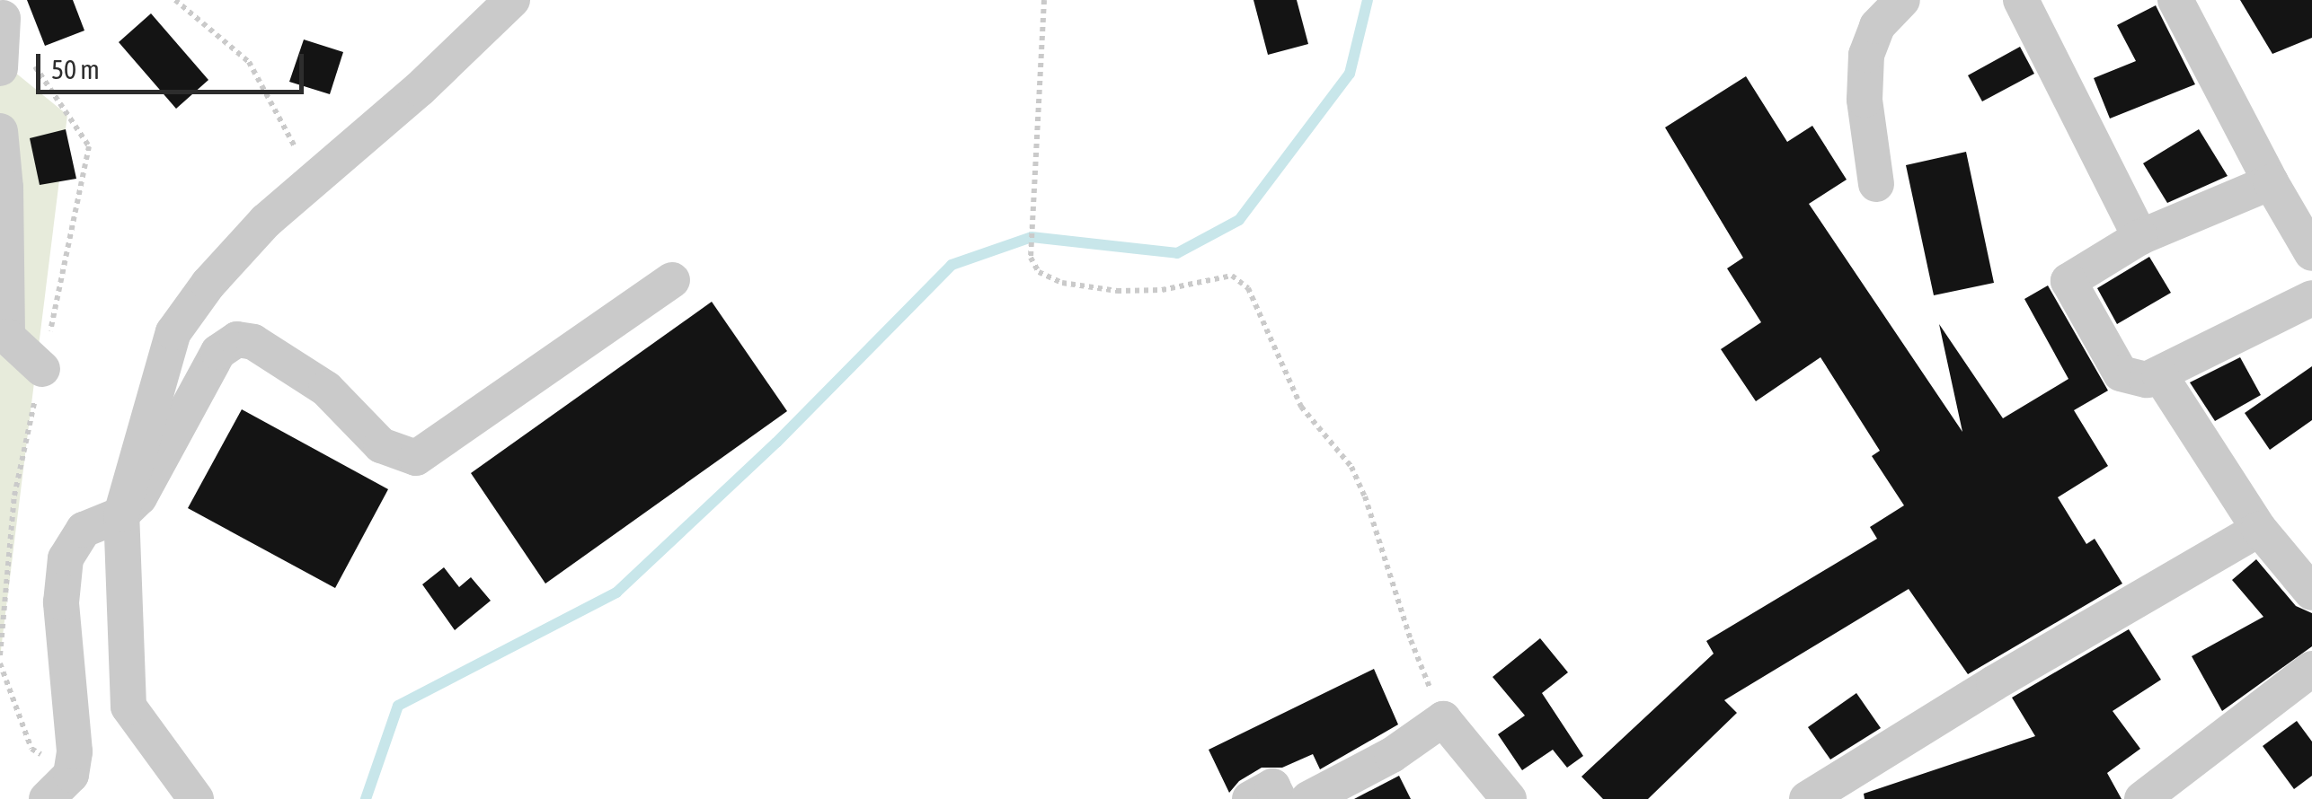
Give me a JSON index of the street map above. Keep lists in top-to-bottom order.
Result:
{
  "scale_bar": "50 m"
}
